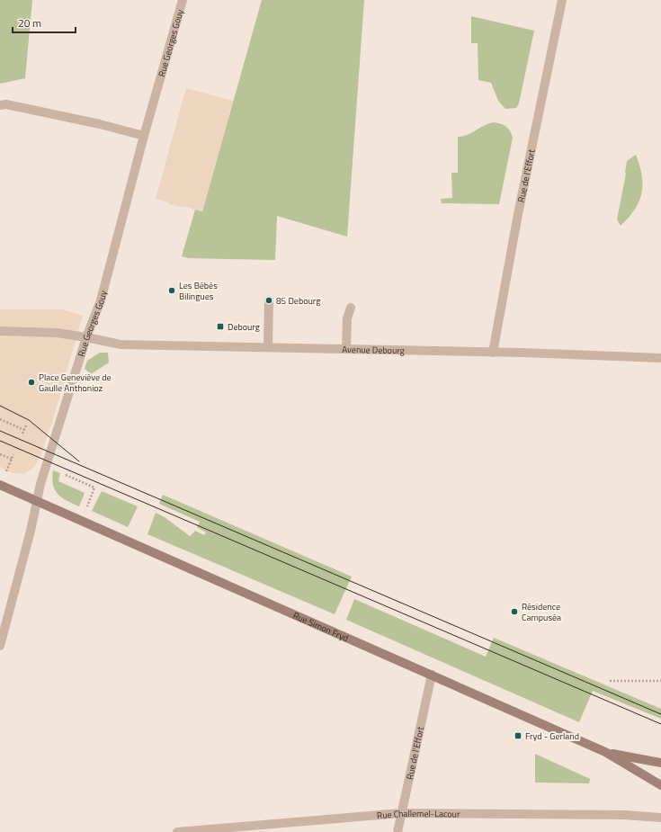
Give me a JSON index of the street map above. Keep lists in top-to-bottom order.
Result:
{
  "streets": {
    "street": [
      "Rue Georges Gouy",
      "Rue de l'Effort",
      "Avenue Debourg",
      "Rue Simon Fryd",
      "Rue Challemel-Lacour"
    ]
  },
  "crossings": [
    ["Rue Georges Gouy", "Avenue Debourg"],
    ["Rue Georges Gouy", "Rue Simon Fryd"],
    ["Rue de l'Effort", "Avenue Debourg"],
    ["Rue de l'Effort", "Rue Simon Fryd"],
    ["Rue de l'Effort", "Rue Challemel-Lacour"]
  ],
  "places": {
    "other": [
      "Les Bébés Bilingues",
      "85 Debourg",
      "Place Geneviève de Gaulle Anthonioz",
      "Résidence Campuséa"
    ],
    "transit": ["Debourg", "Fryd - Gerland"]
  },
  "scale_bar": "20 m"
}
